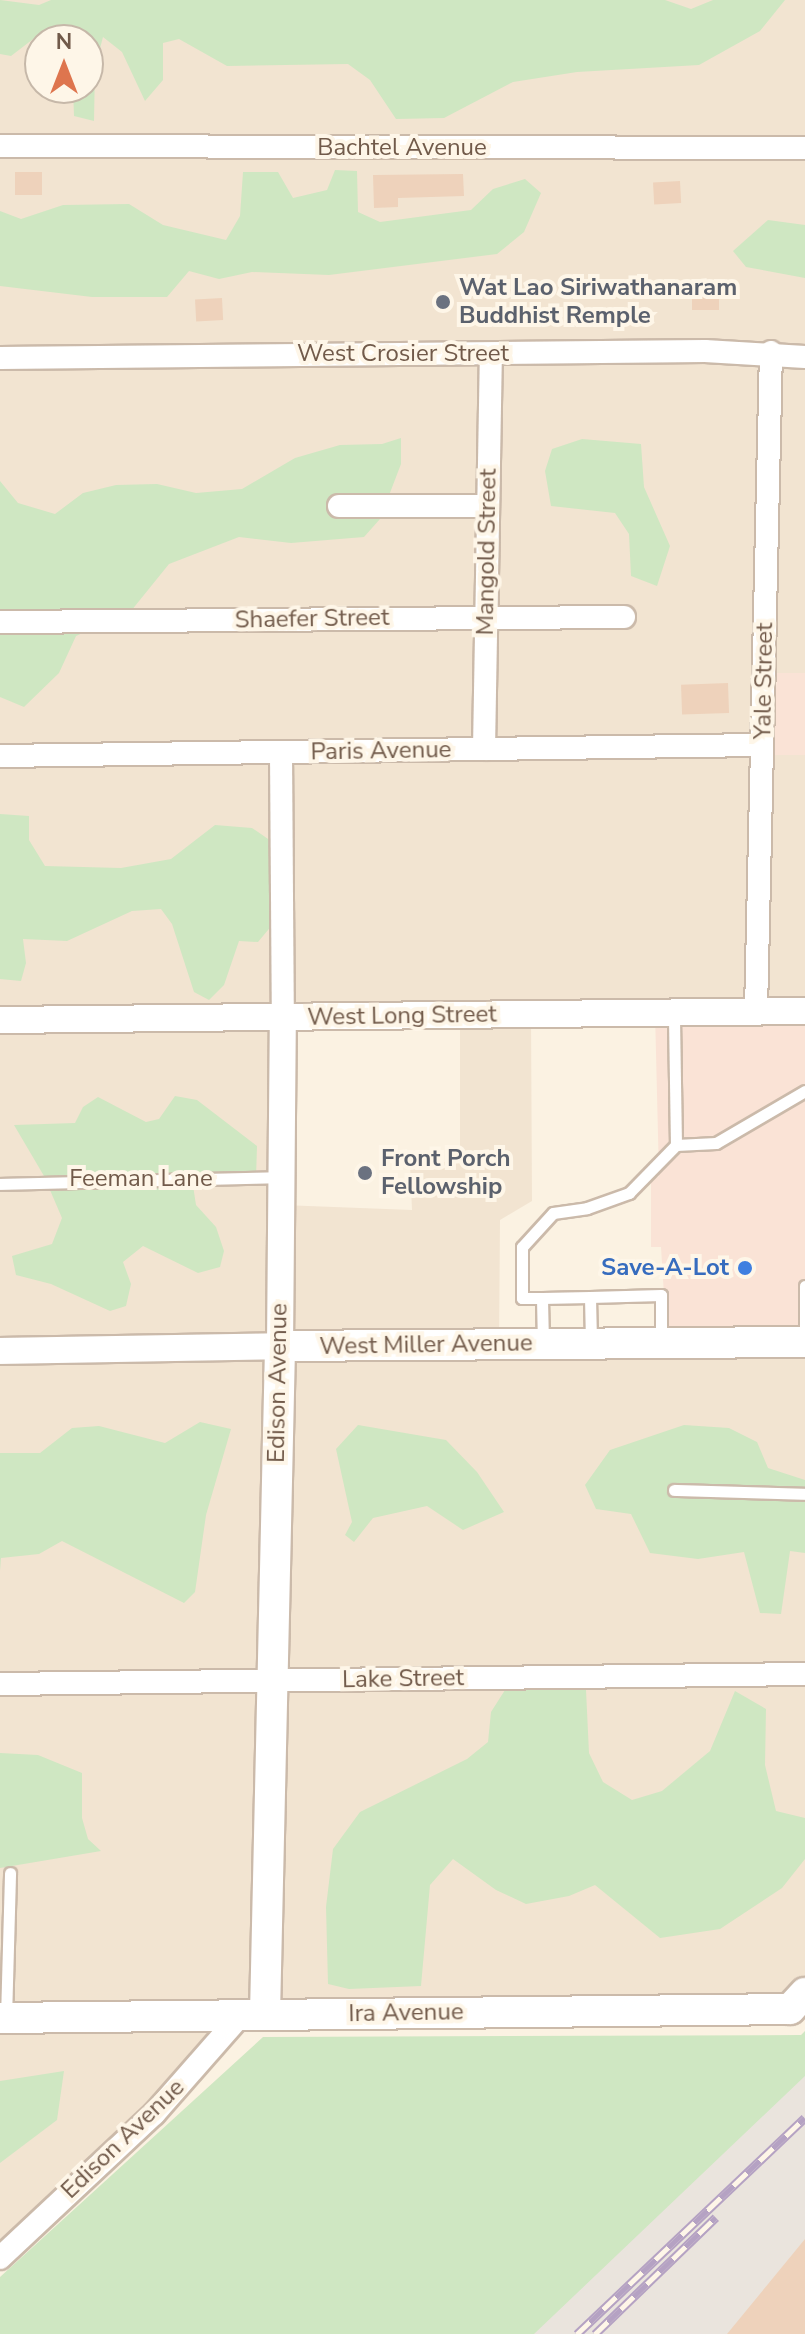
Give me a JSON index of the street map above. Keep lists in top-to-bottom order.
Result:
{
  "streets": {
    "main road": ["West Miller Avenue", "Edison Avenue", "Ira Avenue"],
    "street": [
      "Bachtel Avenue",
      "West Crosier Street",
      "Mangold Street",
      "Shaefer Street",
      "Yale Street",
      "Paris Avenue",
      "West Long Street",
      "Lake Street"
    ],
    "lane": ["Feeman Lane"]
  },
  "crossings": [
    ["West Crosier Street", "Mangold Street"],
    ["West Crosier Street", "Yale Street"],
    ["Mangold Street", "Shaefer Street"],
    ["Mangold Street", "Paris Avenue"],
    ["Yale Street", "Paris Avenue"],
    ["Yale Street", "West Long Street"],
    ["Paris Avenue", "Edison Avenue"],
    ["West Long Street", "Edison Avenue"],
    ["Feeman Lane", "Edison Avenue"],
    ["West Miller Avenue", "Edison Avenue"],
    ["Edison Avenue", "Lake Street"],
    ["Edison Avenue", "Ira Avenue"]
  ],
  "places": ["Wat Lao Siriwathanaram Buddhist Remple", "Front Porch Fellowship", "Save-A-Lot"],
  "north": "top"
}
